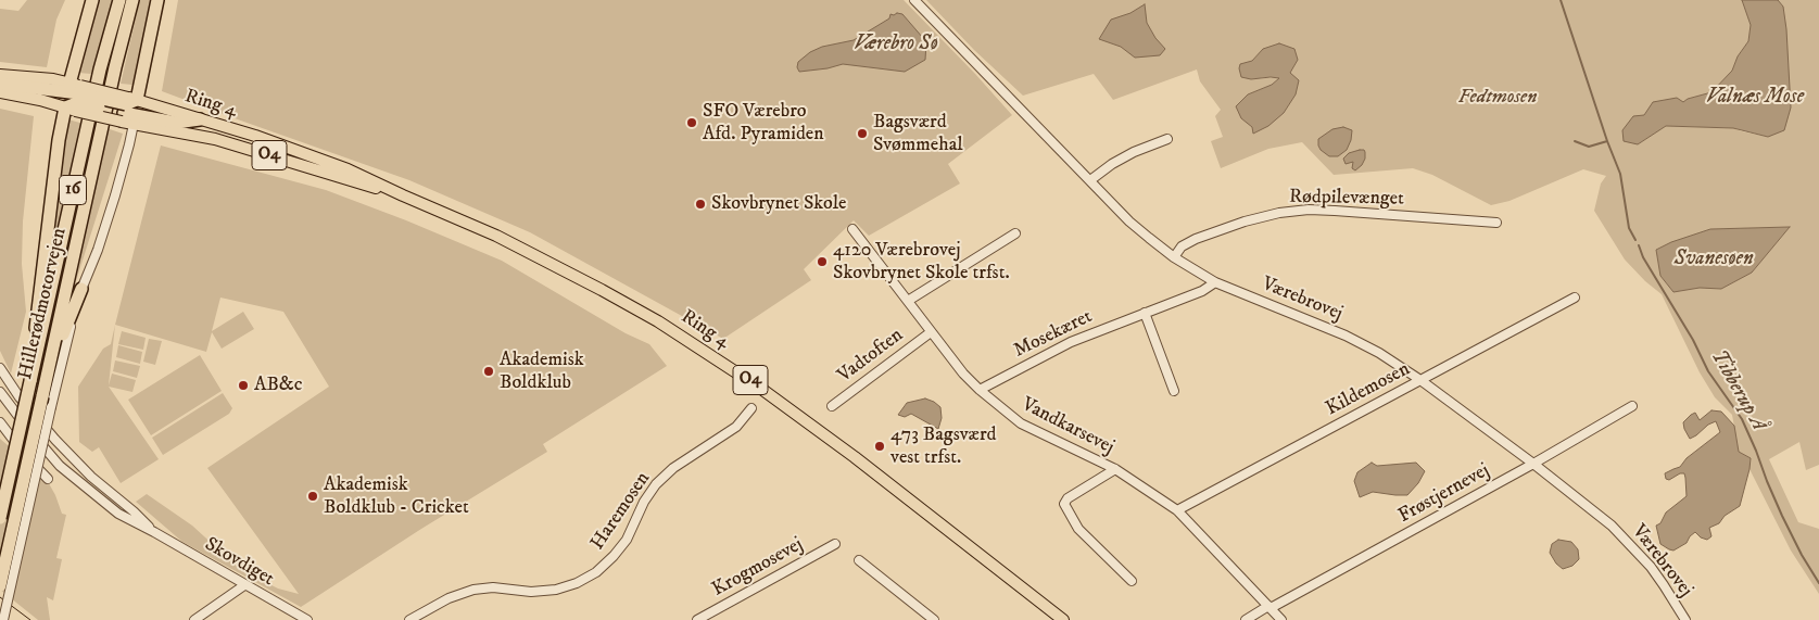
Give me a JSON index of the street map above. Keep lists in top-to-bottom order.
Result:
{
  "streets": {
    "highway": ["16", "Hillerødmotorvejen"],
    "main road": ["Ring 4", "O4"],
    "street": [
      "Rødpilevænget",
      "Værebrovej",
      "Mosekæret",
      "Vadtoften",
      "Kildemosen",
      "Vandkarsevej",
      "Frøstjernevej",
      "Haremosen",
      "Skovdiget",
      "Krogmosevej"
    ]
  },
  "crossings": [
    ["Rødpilevænget", "Værebrovej"],
    ["Værebrovej", "Mosekæret"],
    ["Værebrovej", "Kildemosen"],
    ["Værebrovej", "Frøstjernevej"],
    ["Mosekæret", "Vandkarsevej"],
    ["Vadtoften", "Vandkarsevej"],
    ["Kildemosen", "Vandkarsevej"],
    ["Vandkarsevej", "Frøstjernevej"]
  ],
  "water": [
    "Værebro Sø",
    "Valnæs Mose",
    "Svanesøen",
    "Tibberup Å"
  ],
  "parks": ["Fedtmosen"],
  "places": [
    "SFO Værebro Afd. Pyramiden",
    "Bagsværd Svømmehal",
    "Skovbrynet Skole",
    "4120 Værebrovej Skovbrynet Skole trfst.",
    "Akademisk Boldklub",
    "AB&c",
    "473 Bagsværd vest trfst.",
    "Akademisk Boldklub - Cricket"
  ]
}
